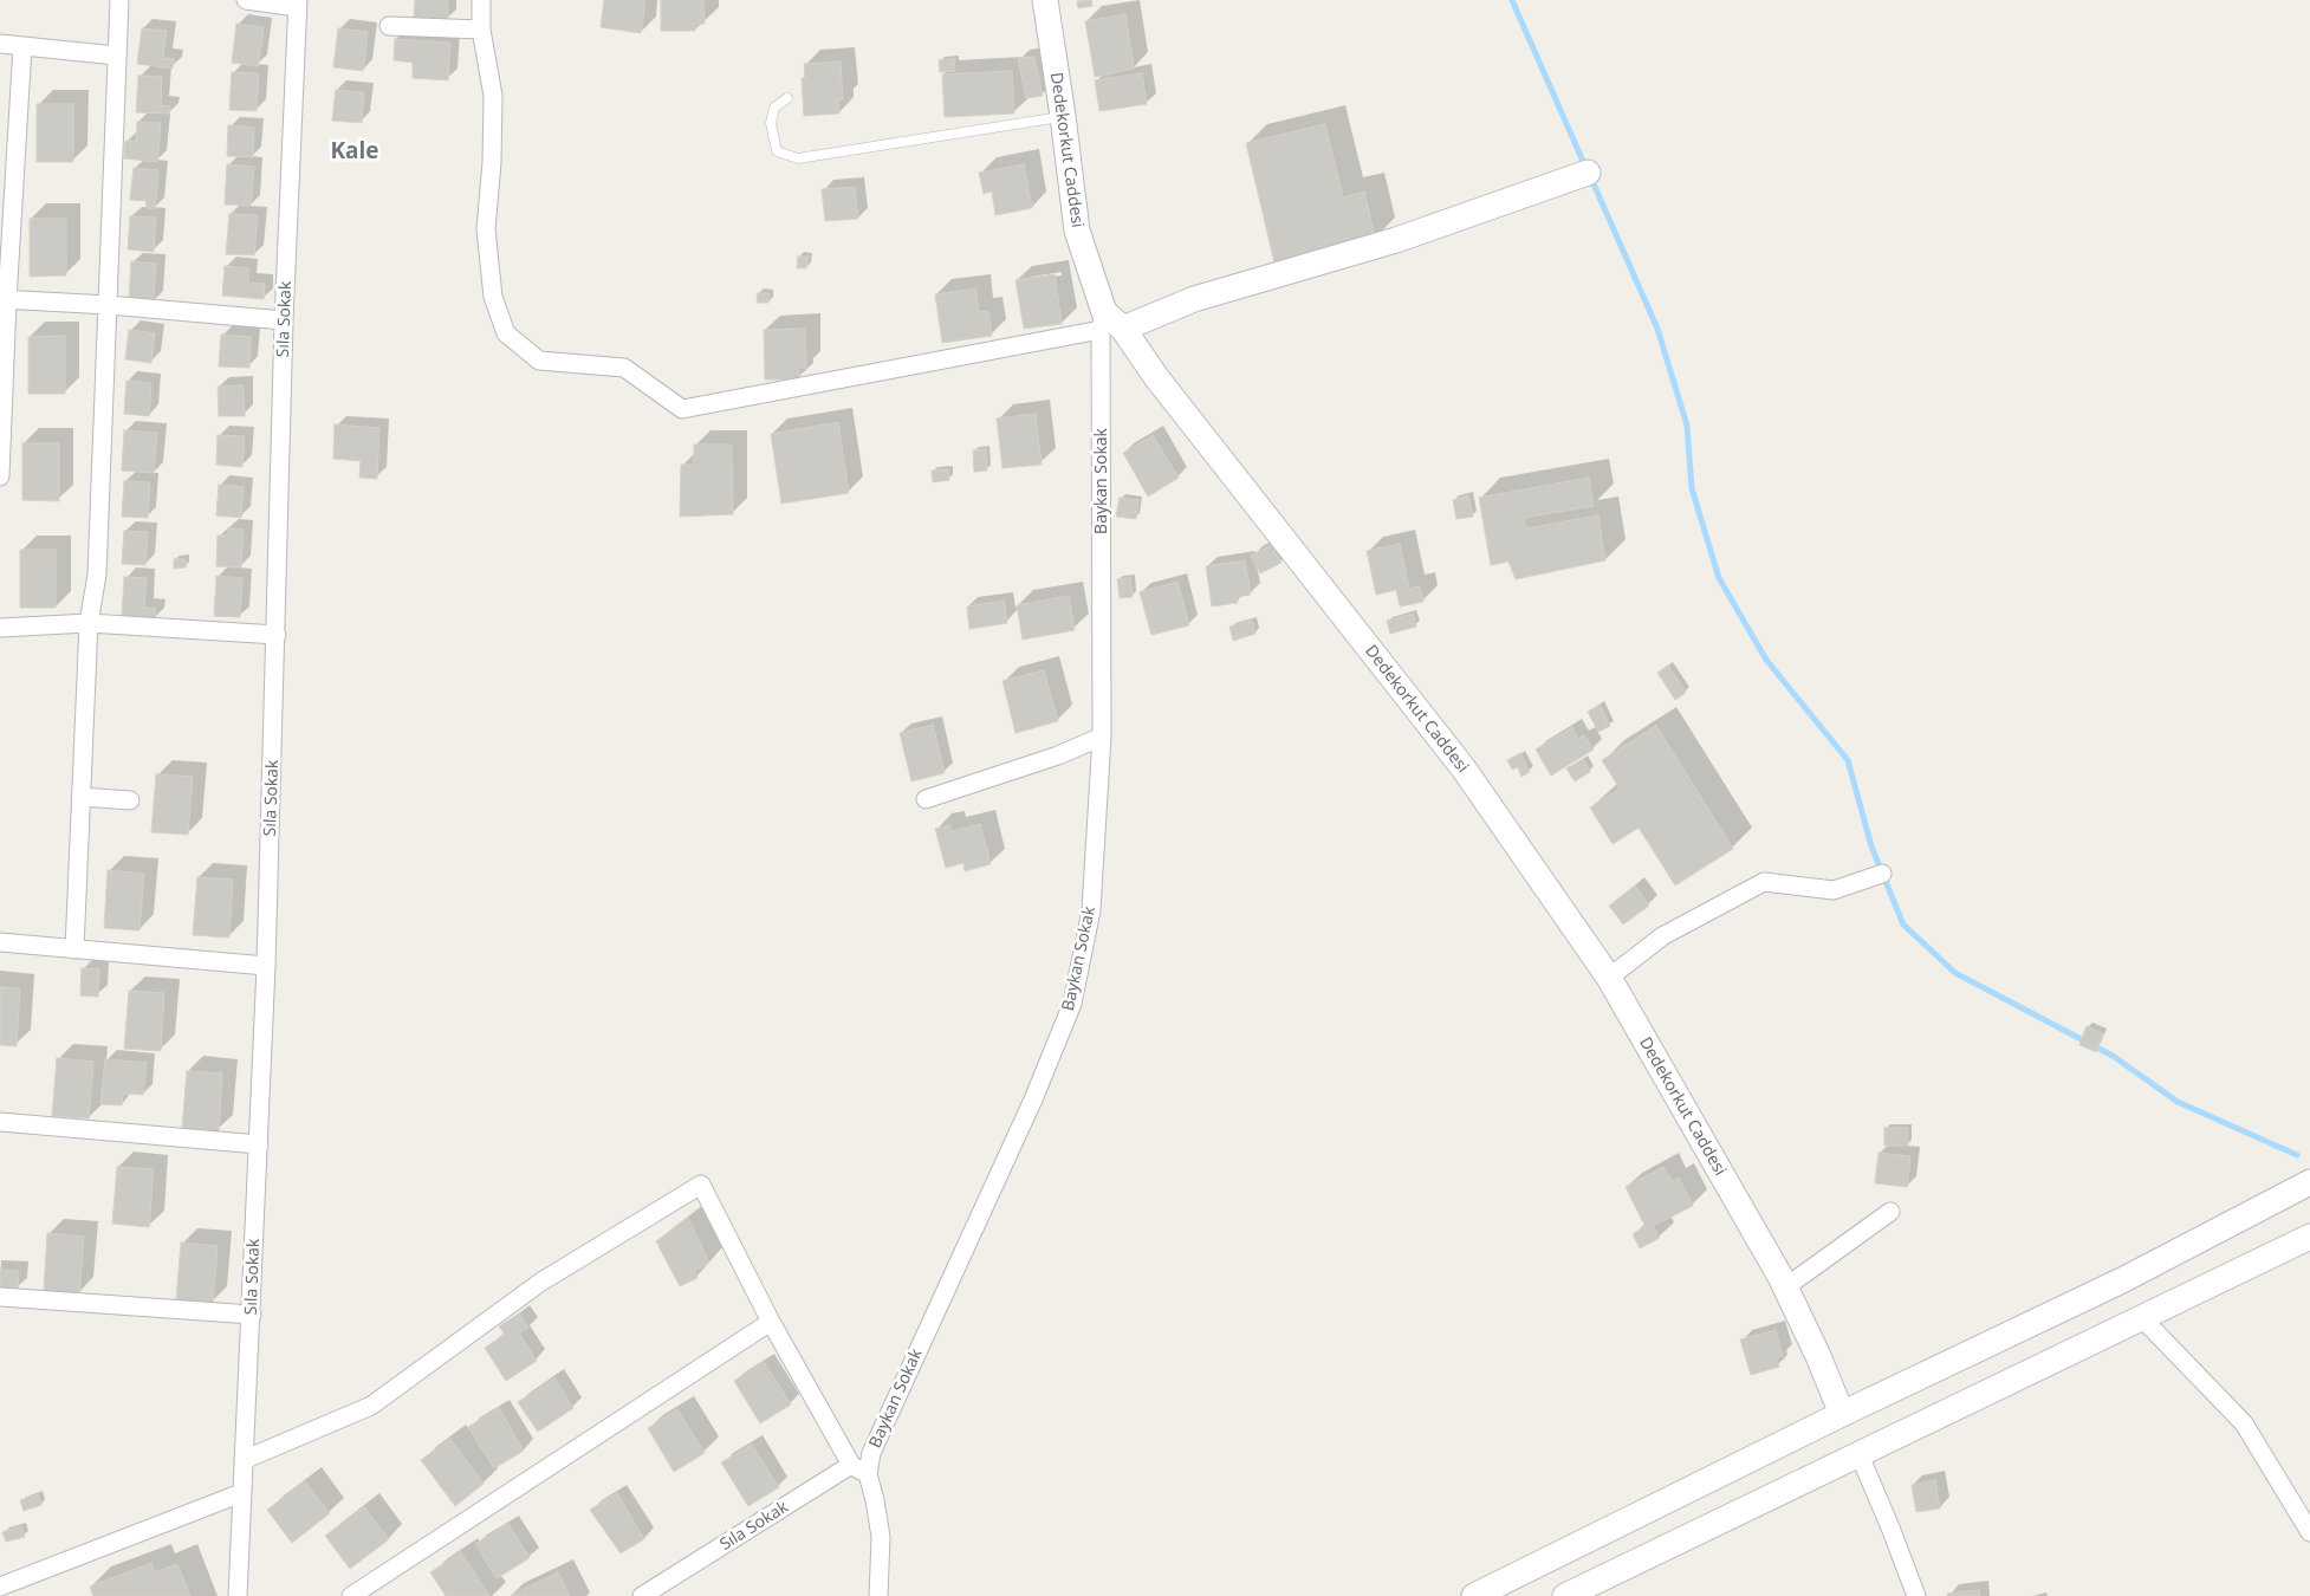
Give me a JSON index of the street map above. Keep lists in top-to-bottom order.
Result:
{
  "streets": {
    "street": ["Dedekorkut Caddesi", "Sıla Sokak", "Baykan Sokak"]
  },
  "crossings": [
    ["Dedekorkut Caddesi", "Baykan Sokak"],
    ["Sıla Sokak", "Baykan Sokak"]
  ],
  "districts": ["Kale"]
}
